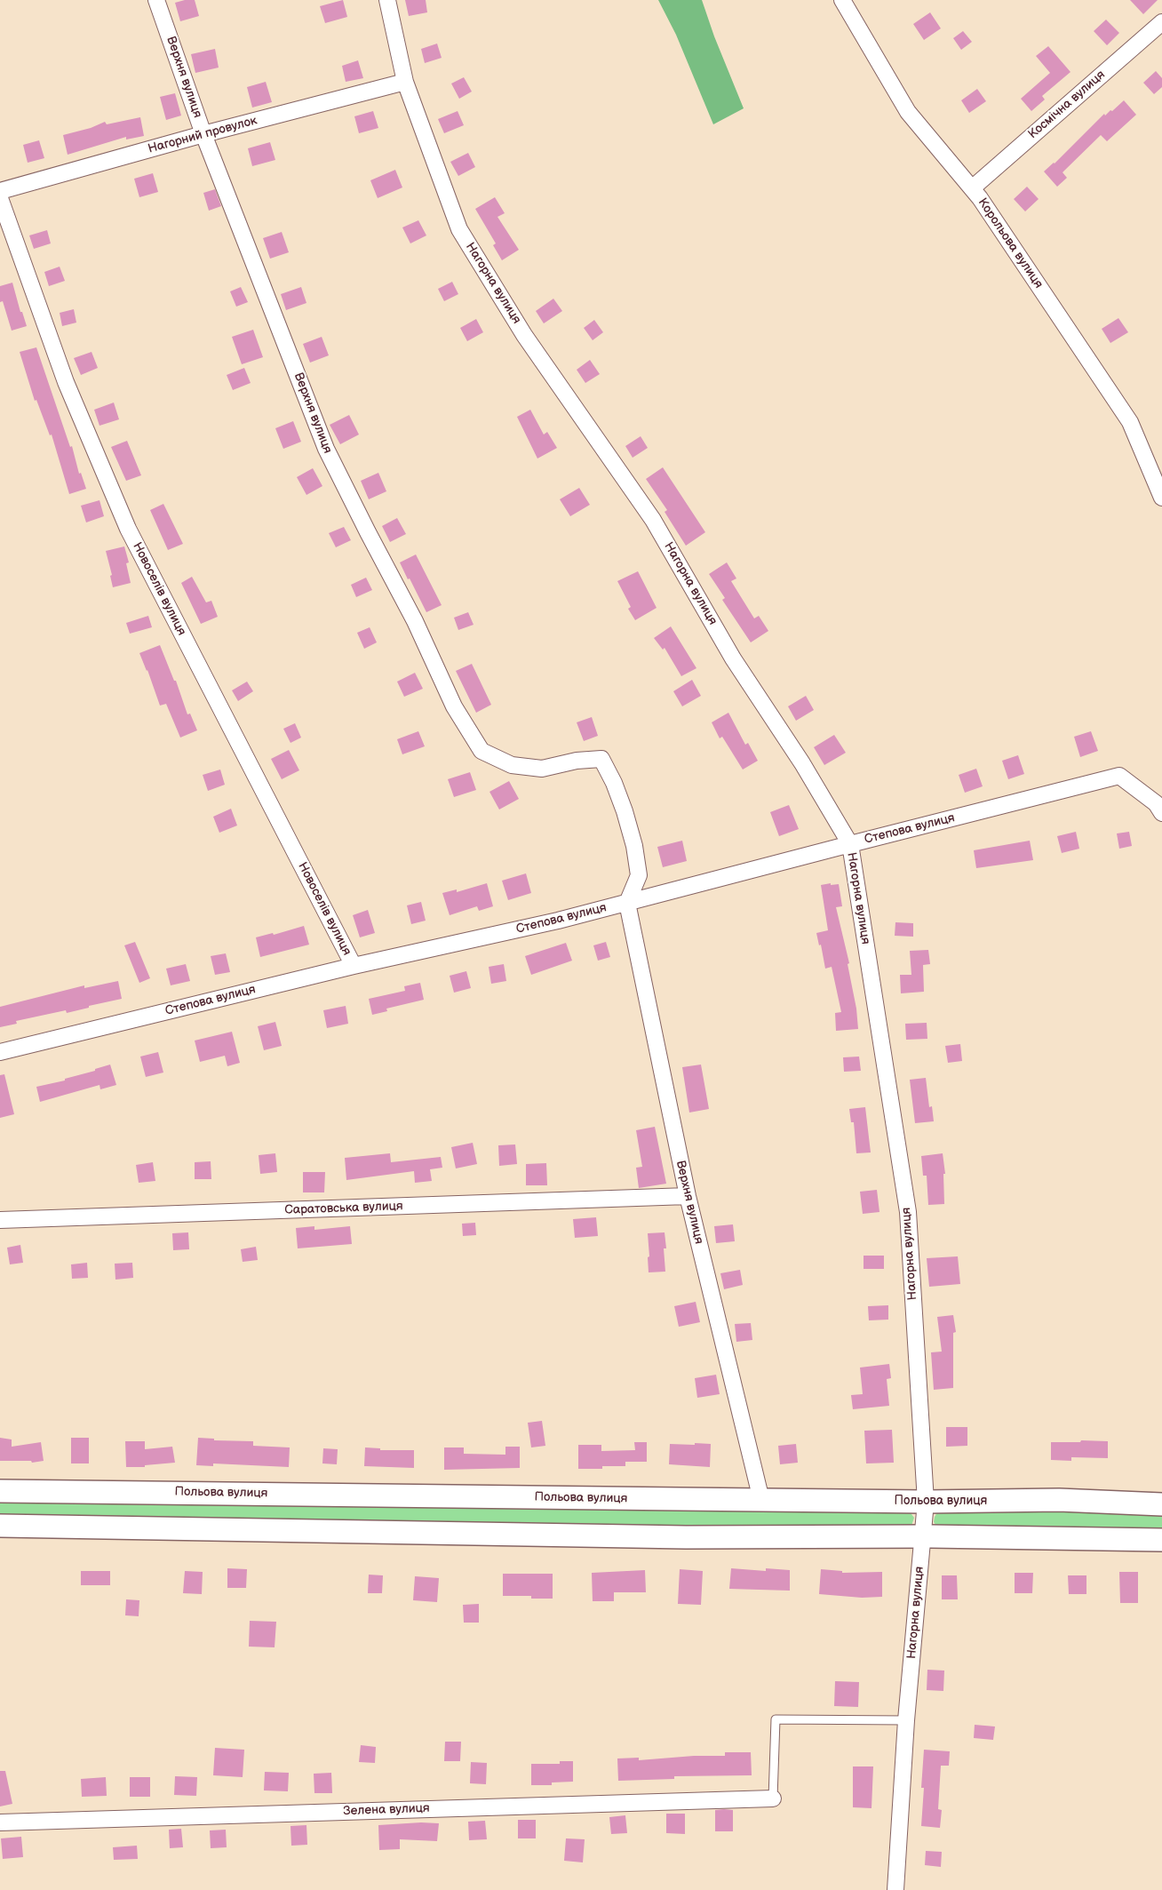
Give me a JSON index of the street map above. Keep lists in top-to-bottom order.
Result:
{
  "streets": {
    "main road": ["Польова вулиця"],
    "street": [
      "Верхня вулиця",
      "Космічна вулиця",
      "Нагорний провулок",
      "Корольова вулиця",
      "Нагорна вулиця",
      "Новоселів вулиця",
      "Степова вулиця",
      "Саратовська вулиця",
      "Зелена вулиця"
    ]
  },
  "crossings": [
    ["Верхня вулиця", "Нагорний провулок"],
    ["Верхня вулиця", "Степова вулиця"],
    ["Верхня вулиця", "Саратовська вулиця"],
    ["Верхня вулиця", "Польова вулиця"],
    ["Космічна вулиця", "Корольова вулиця"],
    ["Нагорний провулок", "Нагорна вулиця"],
    ["Нагорна вулиця", "Степова вулиця"],
    ["Нагорна вулиця", "Польова вулиця"],
    ["Новоселів вулиця", "Степова вулиця"]
  ]
}
